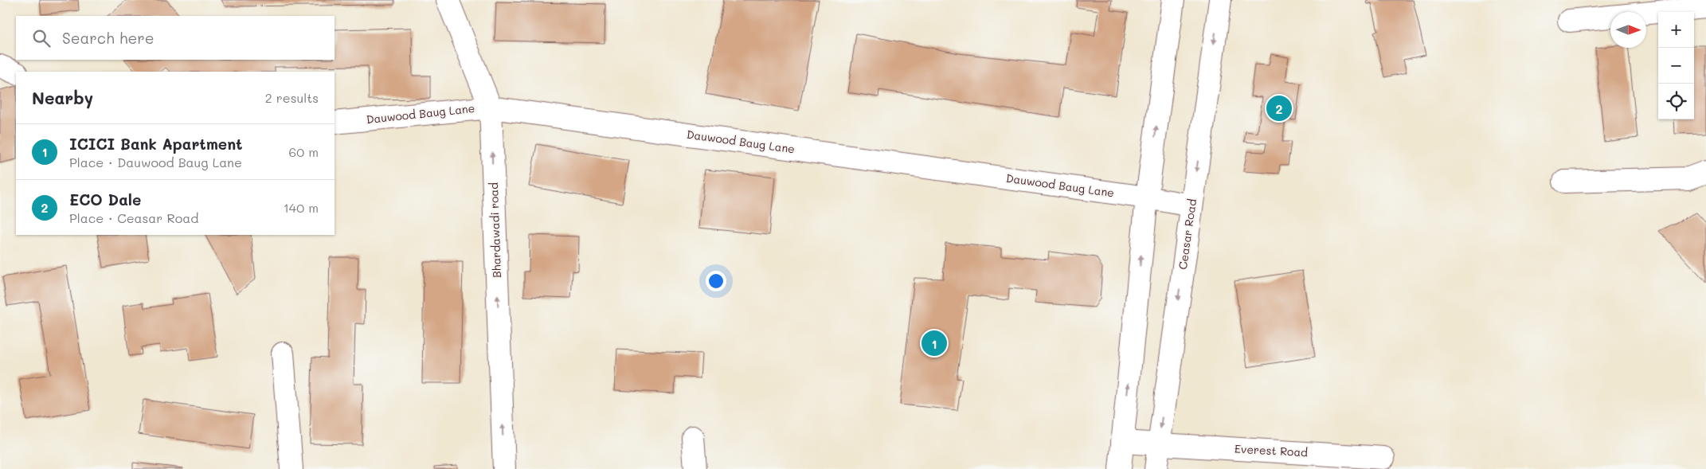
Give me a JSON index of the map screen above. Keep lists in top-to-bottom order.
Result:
{
  "streets": {
    "street": [
      "Dauwood Baug Lane",
      "Bhardawadi road",
      "Ceasar Road",
      "Everest Road"
    ]
  },
  "crossings": [
    ["Dauwood Baug Lane", "Bhardawadi road"],
    ["Dauwood Baug Lane", "Ceasar Road"],
    ["Ceasar Road", "Everest Road"]
  ],
  "one_way": ["Bhardawadi road"],
  "north": "right",
  "page": {
    "map_buttons": ["+", "−"],
    "search": "Search here",
    "heading": ["Nearby", "2 results"],
    "pins": ["2", "1"],
    "list": [
      {
        "mark": "1",
        "name": "ICICI Bank Apartment",
        "note": "Place · Dauwood Baug Lane",
        "value": "60 m"
      },
      {
        "mark": "2",
        "name": "ECO Dale",
        "note": "Place · Ceasar Road",
        "value": "140 m"
      }
    ]
  }
}
